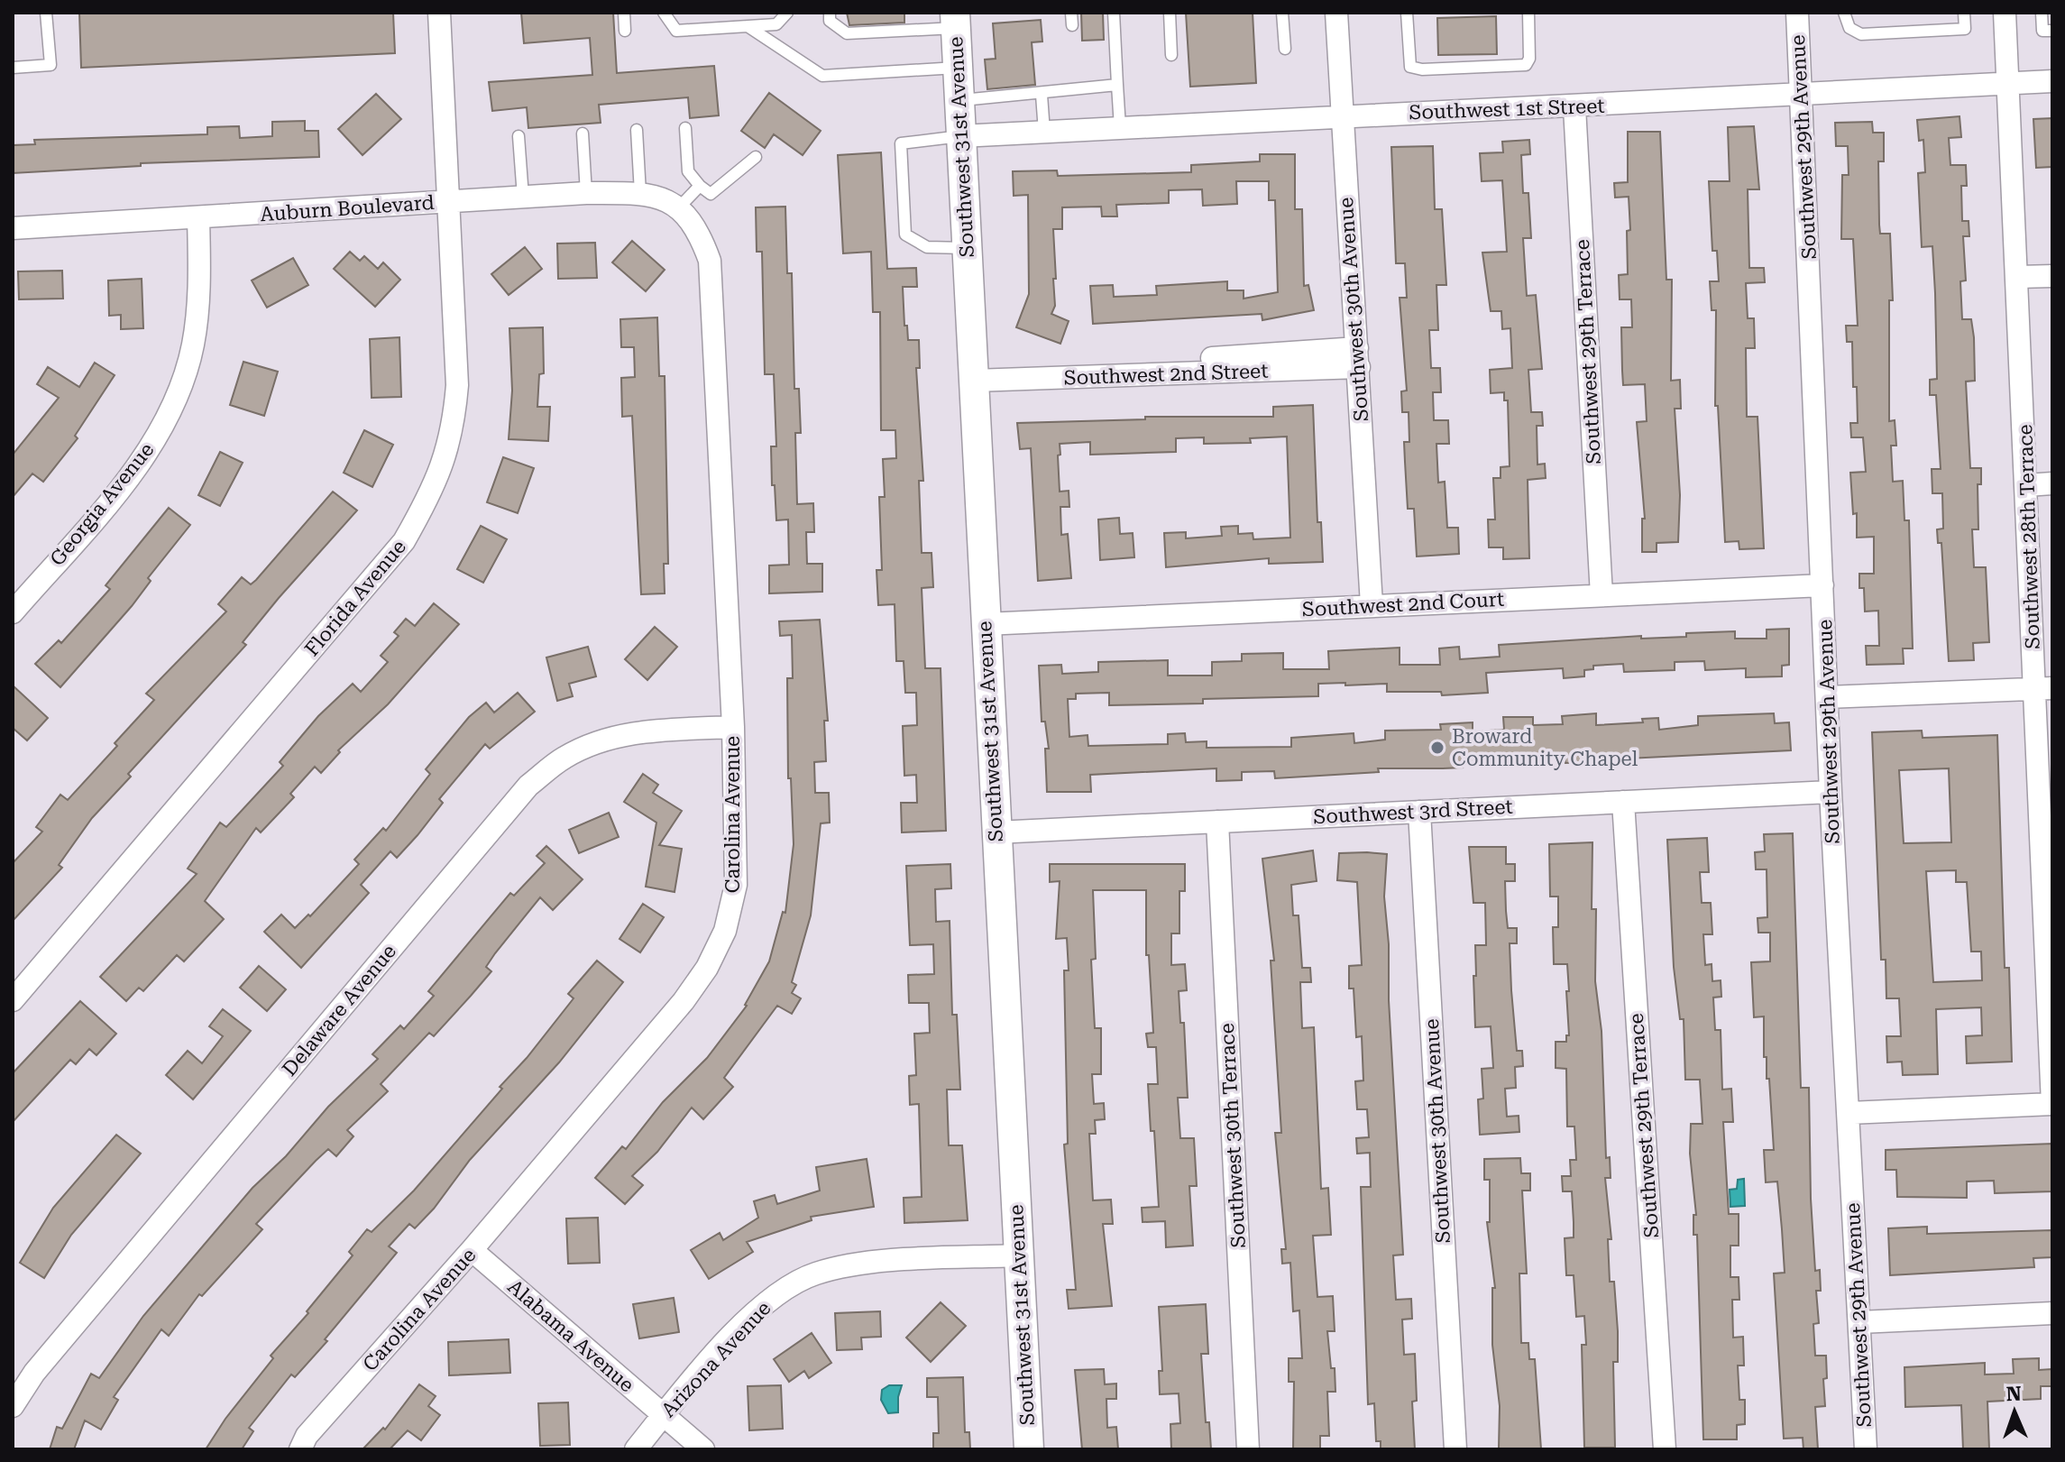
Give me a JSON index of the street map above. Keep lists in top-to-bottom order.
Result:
{
  "streets": {
    "main road": ["Southwest 31st Avenue"],
    "street": [
      "Southwest 1st Street",
      "Southwest 29th Avenue",
      "Auburn Boulevard",
      "Southwest 30th Avenue",
      "Southwest 29th Terrace",
      "Southwest 2nd Street",
      "Georgia Avenue",
      "Southwest 28th Terrace",
      "Florida Avenue",
      "Southwest 2nd Court",
      "Southwest 3rd Street",
      "Carolina Avenue",
      "Delaware Avenue",
      "Southwest 30th Terrace",
      "Alabama Avenue",
      "Arizona Avenue"
    ]
  },
  "crossings": [
    ["Southwest 1st Street", "Southwest 31st Avenue"],
    ["Southwest 1st Street", "Southwest 29th Avenue"],
    ["Southwest 1st Street", "Southwest 30th Avenue"],
    ["Southwest 1st Street", "Southwest 29th Terrace"],
    ["Southwest 1st Street", "Southwest 28th Terrace"],
    ["Southwest 31st Avenue", "Southwest 2nd Street"],
    ["Southwest 31st Avenue", "Southwest 2nd Court"],
    ["Southwest 31st Avenue", "Southwest 3rd Street"],
    ["Southwest 31st Avenue", "Arizona Avenue"],
    ["Southwest 29th Avenue", "Southwest 2nd Court"],
    ["Southwest 29th Avenue", "Southwest 3rd Street"],
    ["Auburn Boulevard", "Georgia Avenue"],
    ["Auburn Boulevard", "Florida Avenue"],
    ["Auburn Boulevard", "Carolina Avenue"],
    ["Southwest 30th Avenue", "Southwest 2nd Street"],
    ["Southwest 30th Avenue", "Southwest 2nd Court"],
    ["Southwest 30th Avenue", "Southwest 3rd Street"],
    ["Southwest 29th Terrace", "Southwest 2nd Court"],
    ["Southwest 29th Terrace", "Southwest 3rd Street"],
    ["Southwest 3rd Street", "Southwest 30th Terrace"],
    ["Carolina Avenue", "Delaware Avenue"],
    ["Carolina Avenue", "Alabama Avenue"],
    ["Alabama Avenue", "Arizona Avenue"]
  ],
  "places": ["Broward Community Chapel"],
  "north": "top"
}
